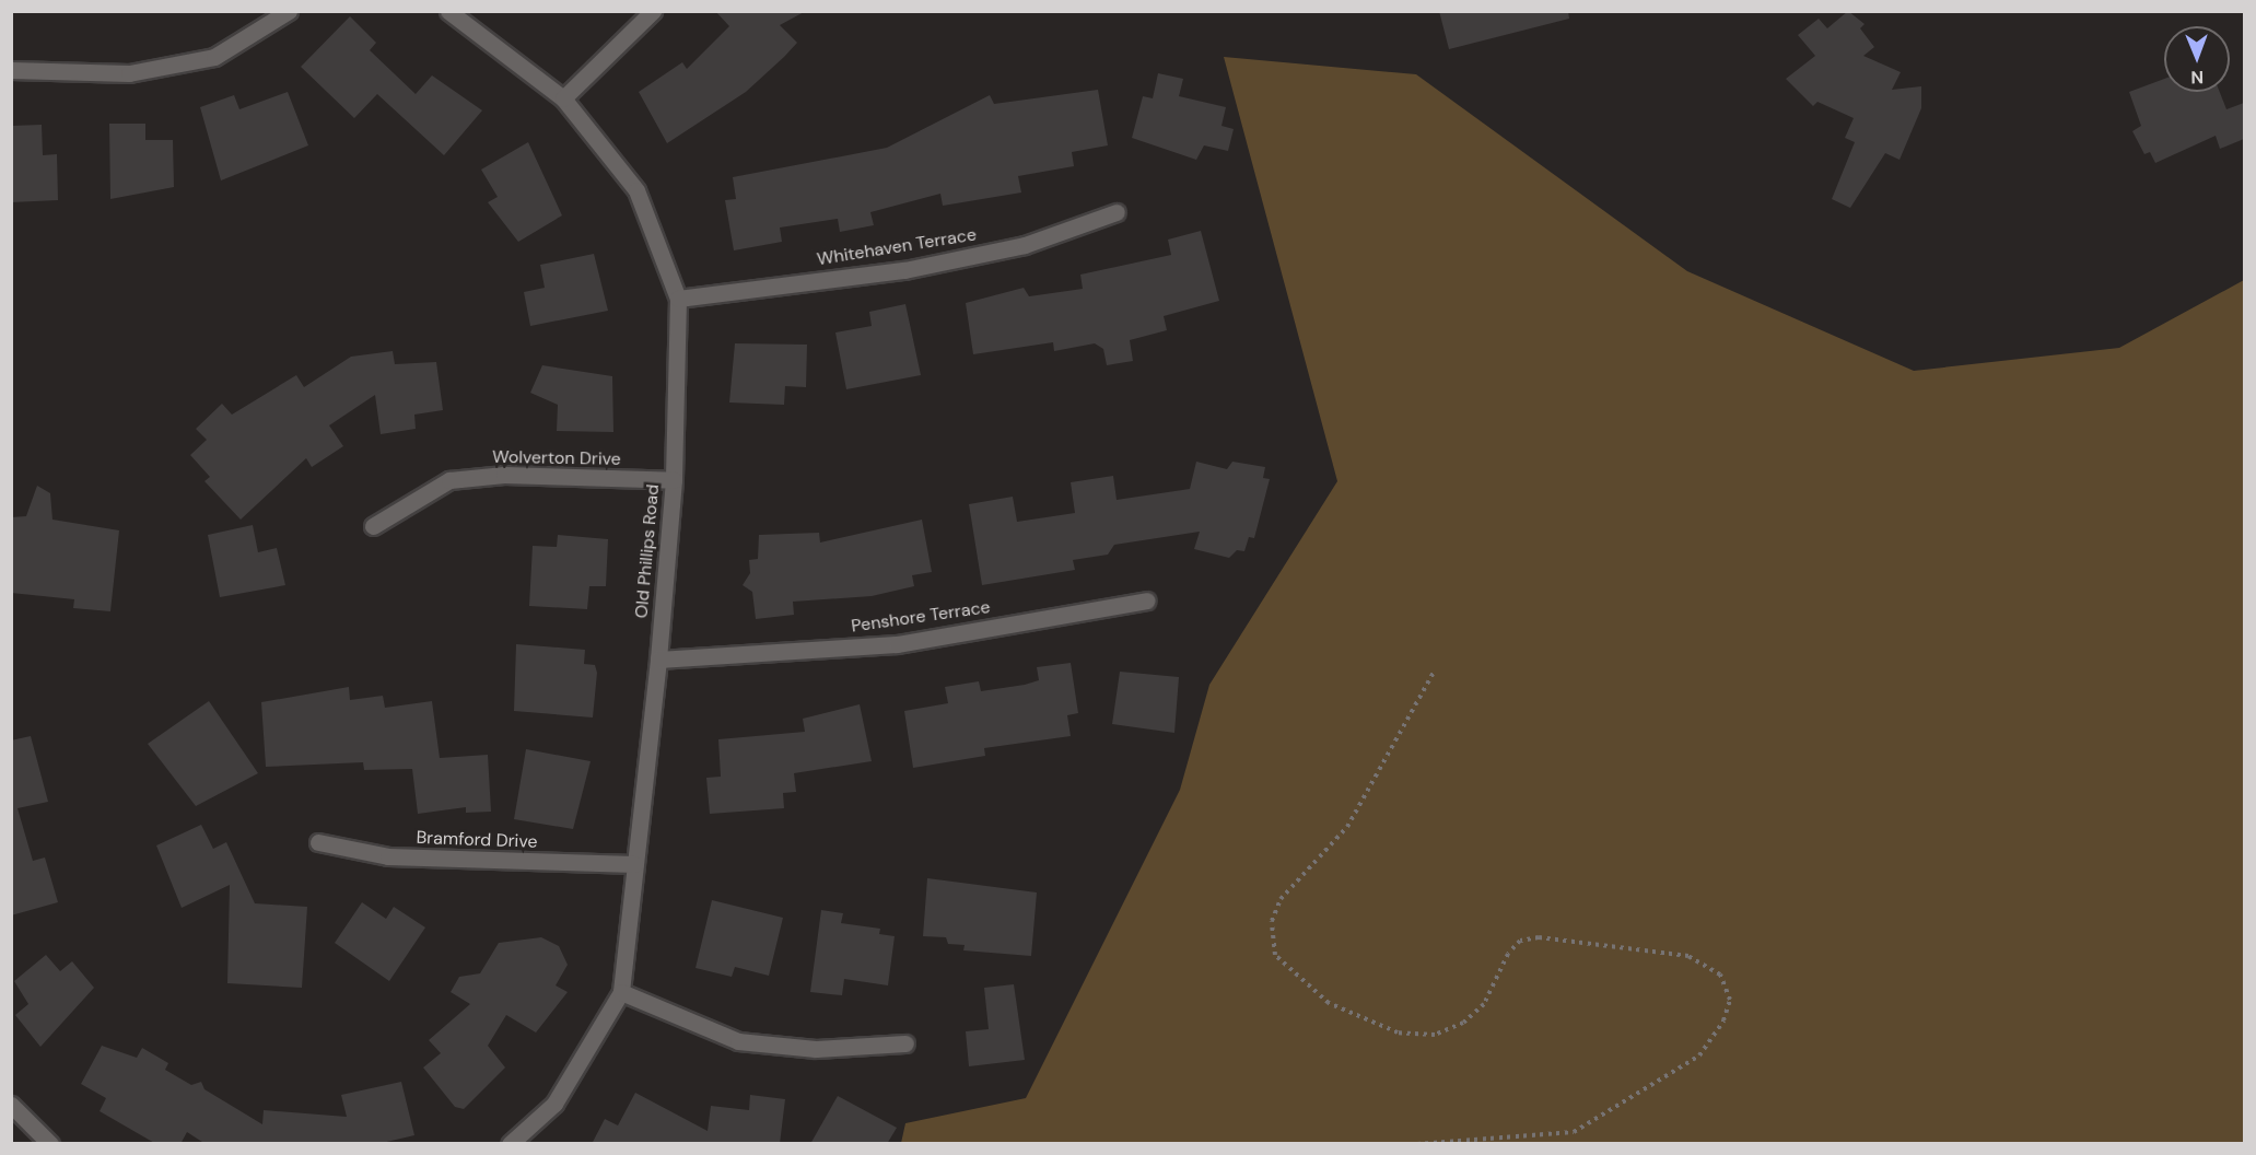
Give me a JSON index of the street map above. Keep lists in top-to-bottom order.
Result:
{
  "streets": {
    "street": [
      "Whitehaven Terrace",
      "Wolverton Drive",
      "Old Phillips Road",
      "Penshore Terrace",
      "Bramford Drive"
    ]
  },
  "crossings": [
    ["Whitehaven Terrace", "Old Phillips Road"],
    ["Wolverton Drive", "Old Phillips Road"],
    ["Old Phillips Road", "Penshore Terrace"],
    ["Old Phillips Road", "Bramford Drive"]
  ],
  "north": "bottom"
}
